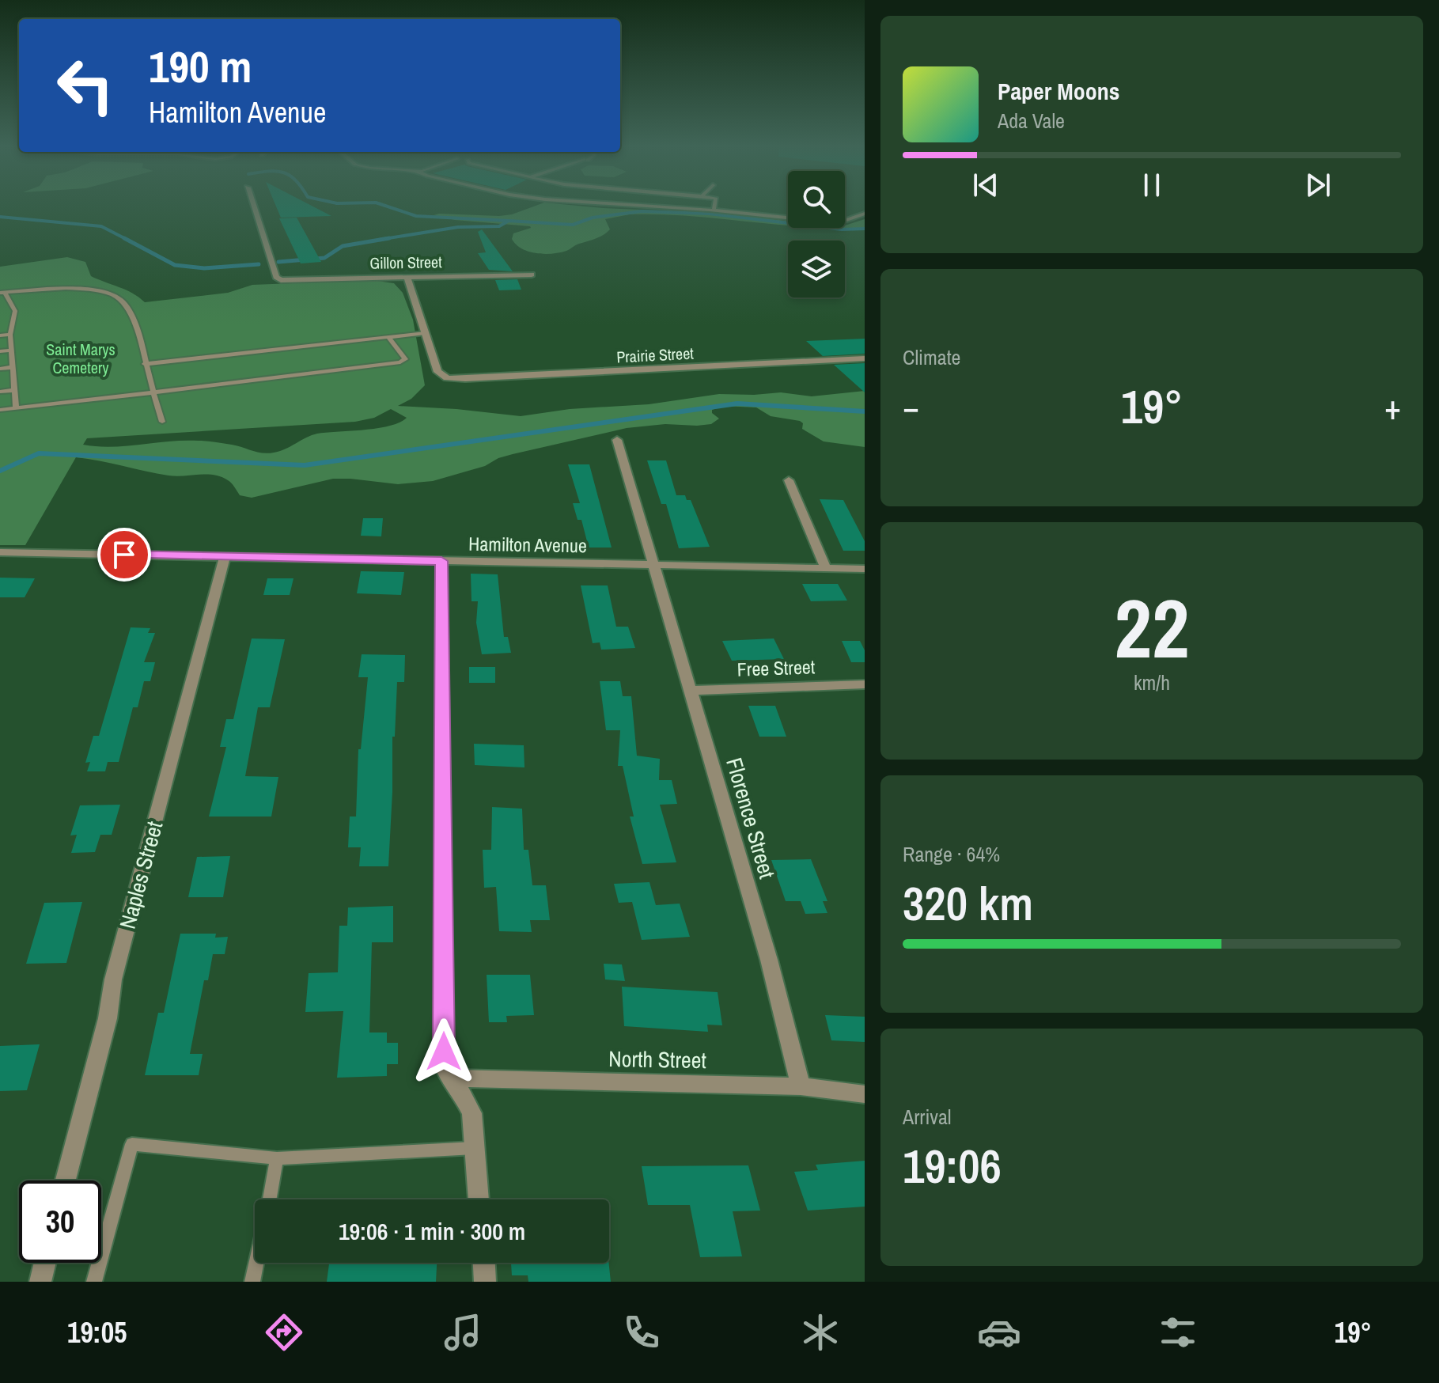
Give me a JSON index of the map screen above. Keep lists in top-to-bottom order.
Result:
{
  "streets": {
    "street": [
      "Gillon Street",
      "Prairie Street",
      "Hamilton Avenue",
      "Free Street",
      "Florence Street",
      "Naples Street",
      "North Street"
    ]
  },
  "crossings": [
    ["Hamilton Avenue", "Florence Street"],
    ["Hamilton Avenue", "Naples Street"],
    ["Free Street", "Florence Street"],
    ["Florence Street", "North Street"]
  ],
  "parks": ["Saint Marys Cemetery"],
  "page": {
    "turn": ["190 m", "Hamilton Avenue"],
    "song": ["Paper Moons", "Ada Vale"],
    "tile": [
      "Climate",
      ["22", "km/h"],
      ["Range · 64%", "320 km"],
      ["Arrival", "19:06"]
    ],
    "heat": ["−", "19°", "+"],
    "limit": "30",
    "trip": "19:06 · 1 min · 300 m",
    "tabs": ["19:05", "19°"]
  }
}
